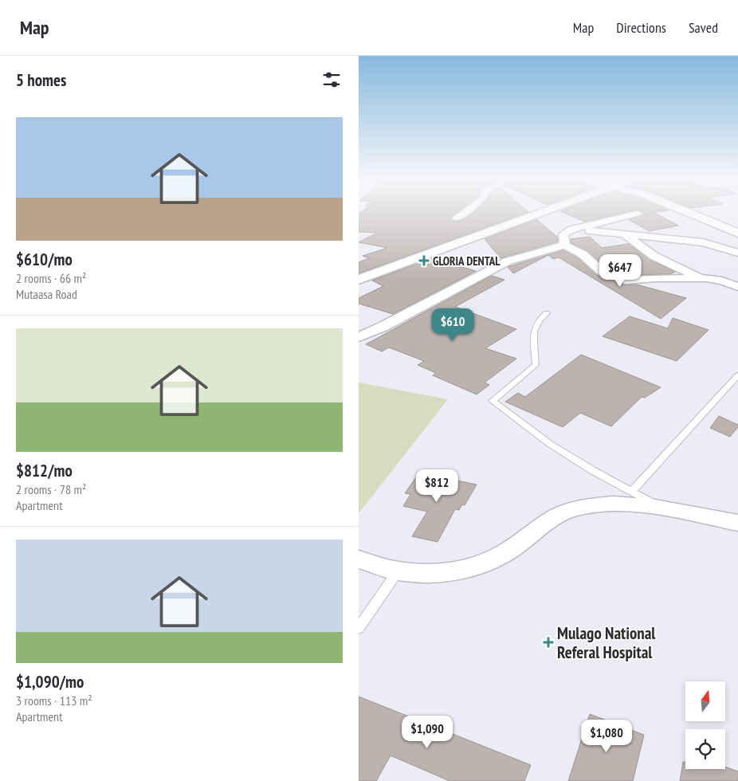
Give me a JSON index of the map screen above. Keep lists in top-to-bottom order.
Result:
{
  "places": {
    "health": ["GLORIA DENTAL", "Mulago National Referal Hospital"]
  },
  "north": "top",
  "page": {
    "header": "Map",
    "nav": ["Map", "Directions", "Saved"],
    "heading": "5 homes",
    "list": [
      {
        "name": "$610/mo",
        "note": "2 rooms · 66 m² · Mutaasa Road"
      },
      {
        "name": "$812/mo",
        "note": "2 rooms · 78 m² · Apartment"
      },
      {
        "name": "$1,090/mo",
        "note": "3 rooms · 113 m² · Apartment"
      }
    ],
    "price": [
      "$647",
      "$610",
      "$812",
      "$1,090",
      "$1,080"
    ]
  }
}
